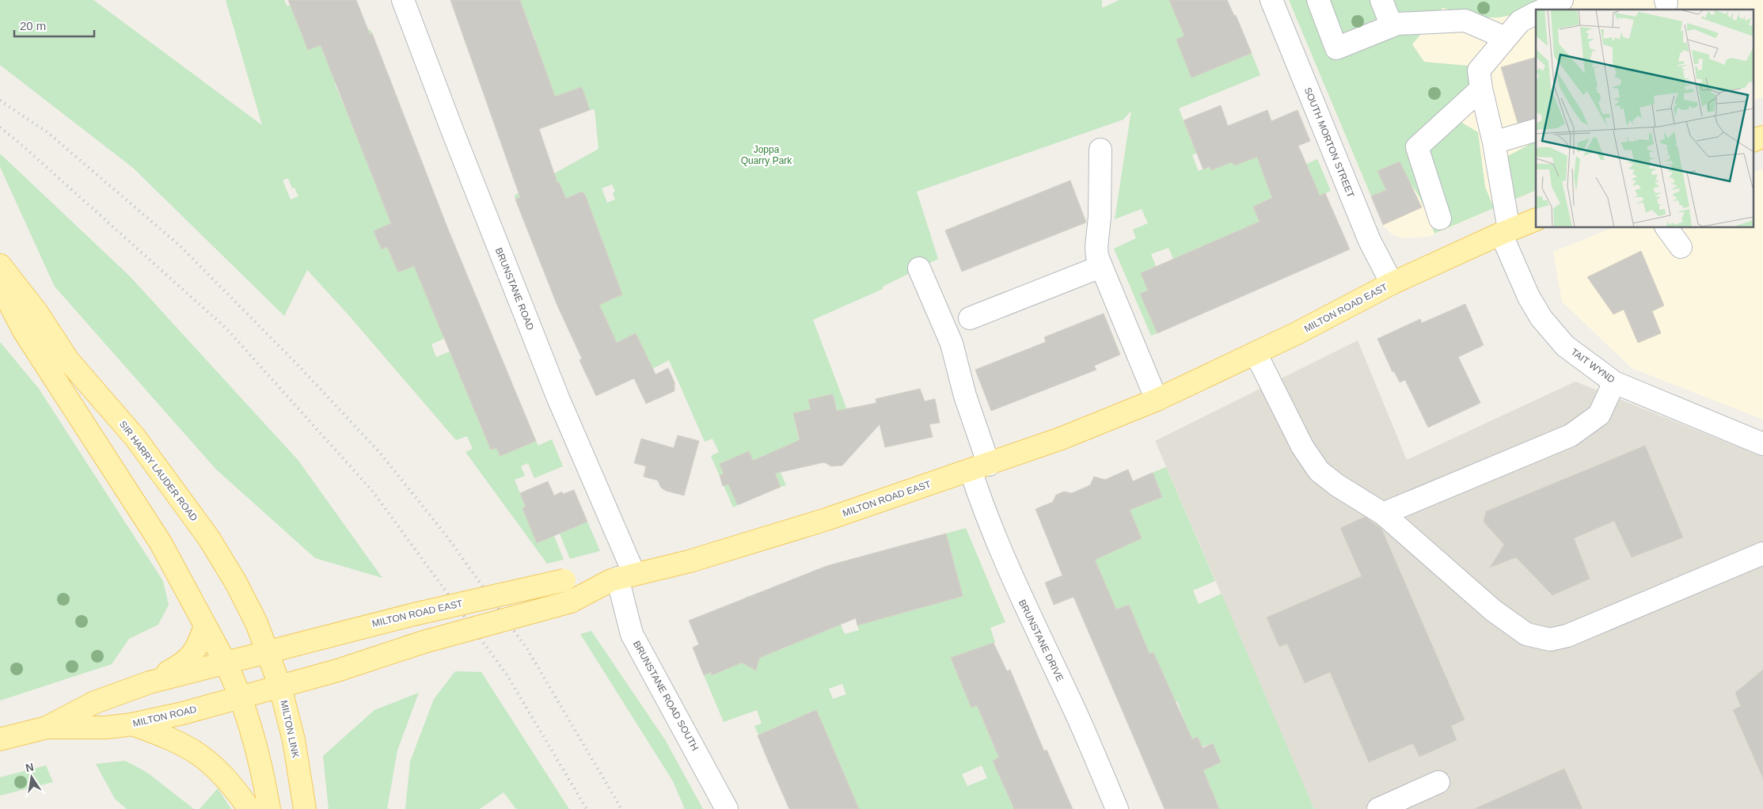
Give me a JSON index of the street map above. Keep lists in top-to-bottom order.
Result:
{
  "streets": {
    "main road": [
      "MILTON ROAD EAST",
      "SIR HARRY LAUDER ROAD",
      "MILTON ROAD",
      "MILTON LINK"
    ],
    "street": [
      "SOUTH MORTON STREET",
      "BRUNSTANE ROAD",
      "TAIT WYND",
      "BRUNSTANE DRIVE",
      "BRUNSTANE ROAD SOUTH"
    ]
  },
  "crossings": [
    ["SOUTH MORTON STREET", "MILTON ROAD EAST"],
    ["BRUNSTANE ROAD", "MILTON ROAD EAST"],
    ["BRUNSTANE ROAD", "BRUNSTANE ROAD SOUTH"],
    ["MILTON ROAD EAST", "TAIT WYND"],
    ["MILTON ROAD EAST", "SIR HARRY LAUDER ROAD"],
    ["MILTON ROAD EAST", "BRUNSTANE DRIVE"],
    ["MILTON ROAD EAST", "BRUNSTANE ROAD SOUTH"],
    ["MILTON ROAD EAST", "MILTON ROAD"],
    ["MILTON ROAD EAST", "MILTON LINK"],
    ["SIR HARRY LAUDER ROAD", "MILTON LINK"],
    ["MILTON ROAD", "MILTON LINK"]
  ],
  "parks": ["Joppa Quarry Park"],
  "scale_bar": "20 m",
  "north": "top"
}
